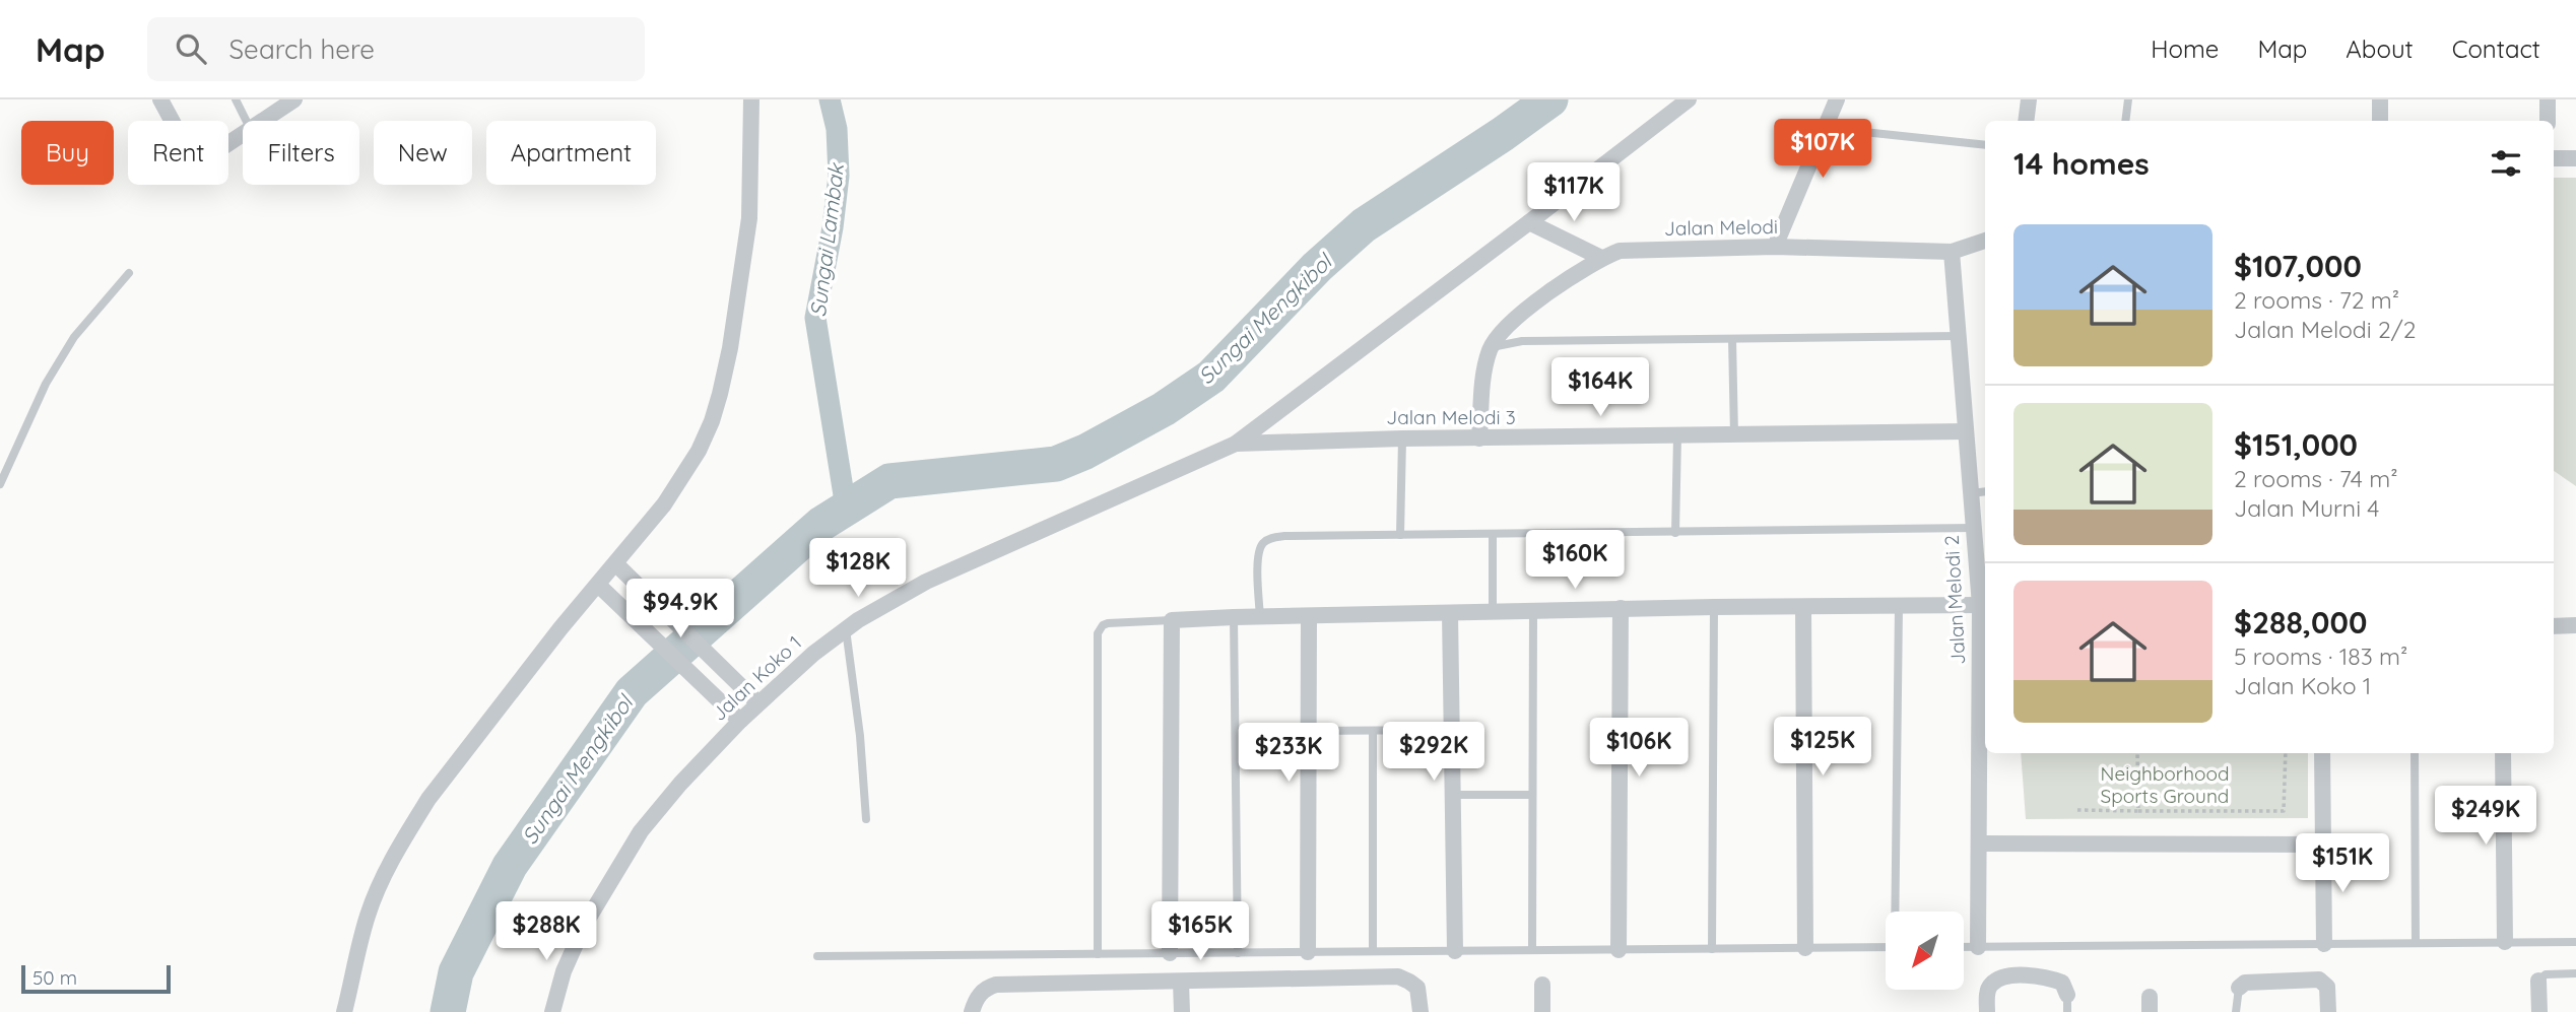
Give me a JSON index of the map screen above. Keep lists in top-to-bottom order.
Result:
{
  "streets": {
    "street": [
      "Jalan Melodi",
      "Jalan Melodi 3",
      "Jalan Melodi 2",
      "Jalan Koko 1"
    ]
  },
  "crossings": [
    ["Jalan Melodi", "Jalan Melodi 2"],
    ["Jalan Melodi 3", "Jalan Melodi 2"],
    ["Jalan Melodi 3", "Jalan Koko 1"]
  ],
  "water": ["Sungai Lambak", "Sungai Mengkibol"],
  "parks": ["Neighborhood Sports Ground"],
  "scale_bar": "50 m",
  "north": "bottom left",
  "page": {
    "header": "Map",
    "search": "Search here",
    "nav": [
      "Home",
      "Map",
      "About",
      "Contact"
    ],
    "price": [
      "$107K",
      "$117K",
      "$164K",
      "$160K",
      "$128K",
      "$94.9K",
      "$125K",
      "$106K",
      "$292K",
      "$233K",
      "$249K",
      "$151K",
      "$288K",
      "$165K"
    ],
    "chip": [
      "Buy",
      "Rent",
      "Filters",
      "New",
      "Apartment"
    ],
    "heading": "14 homes",
    "list": [
      {
        "name": "$107,000",
        "note": "2 rooms · 72 m² · Jalan Melodi 2/2"
      },
      {
        "name": "$151,000",
        "note": "2 rooms · 74 m² · Jalan Murni 4"
      },
      {
        "name": "$288,000",
        "note": "5 rooms · 183 m² · Jalan Koko 1"
      }
    ],
    "scale": "50 m"
  }
}
